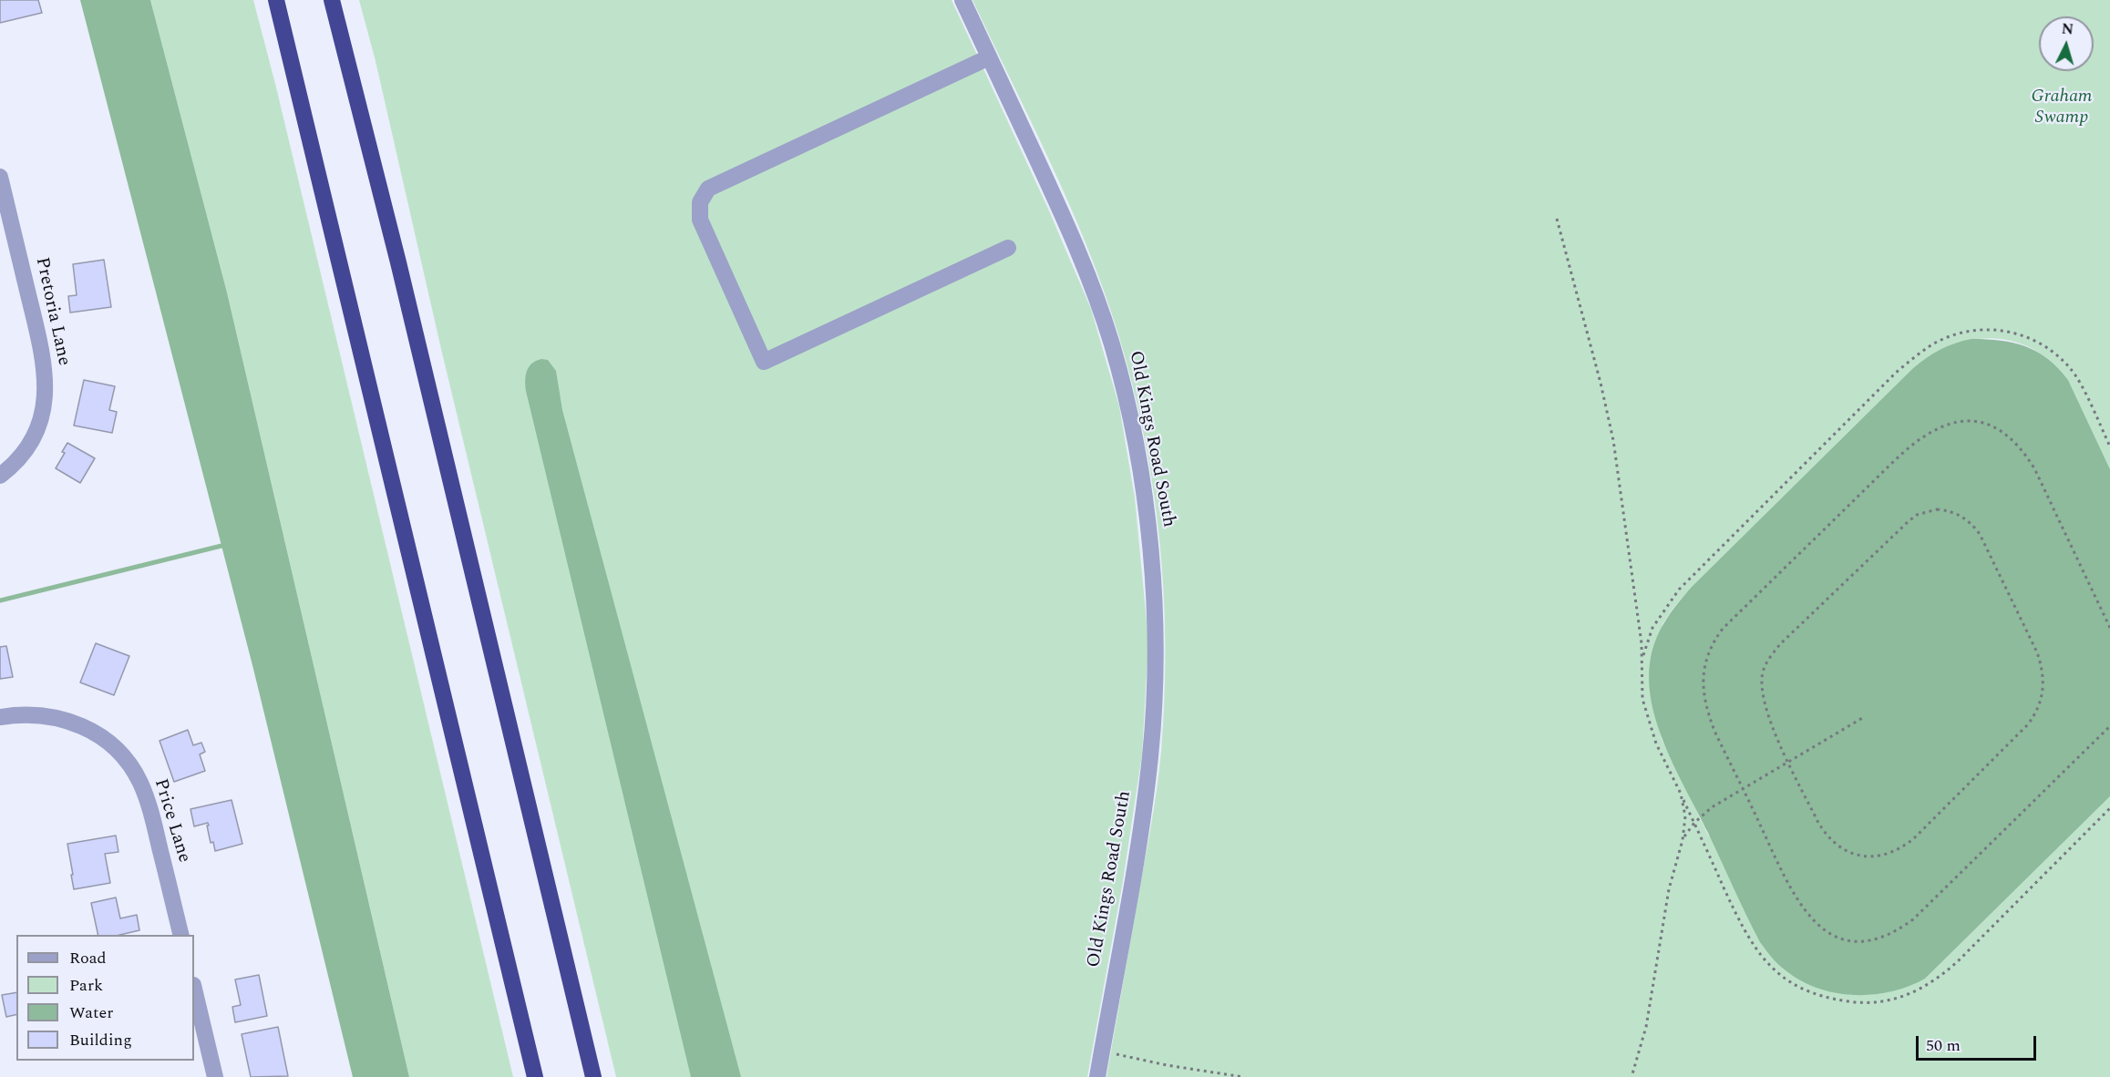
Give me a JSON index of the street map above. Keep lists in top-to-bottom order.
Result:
{
  "streets": {
    "street": ["Pretoria Lane", "Old Kings Road South", "Price Lane"]
  },
  "parks": ["Graham Swamp"],
  "legend": [
    "Road",
    "Park",
    "Water",
    "Building"
  ],
  "scale_bar": "50 m",
  "north": "top"
}
